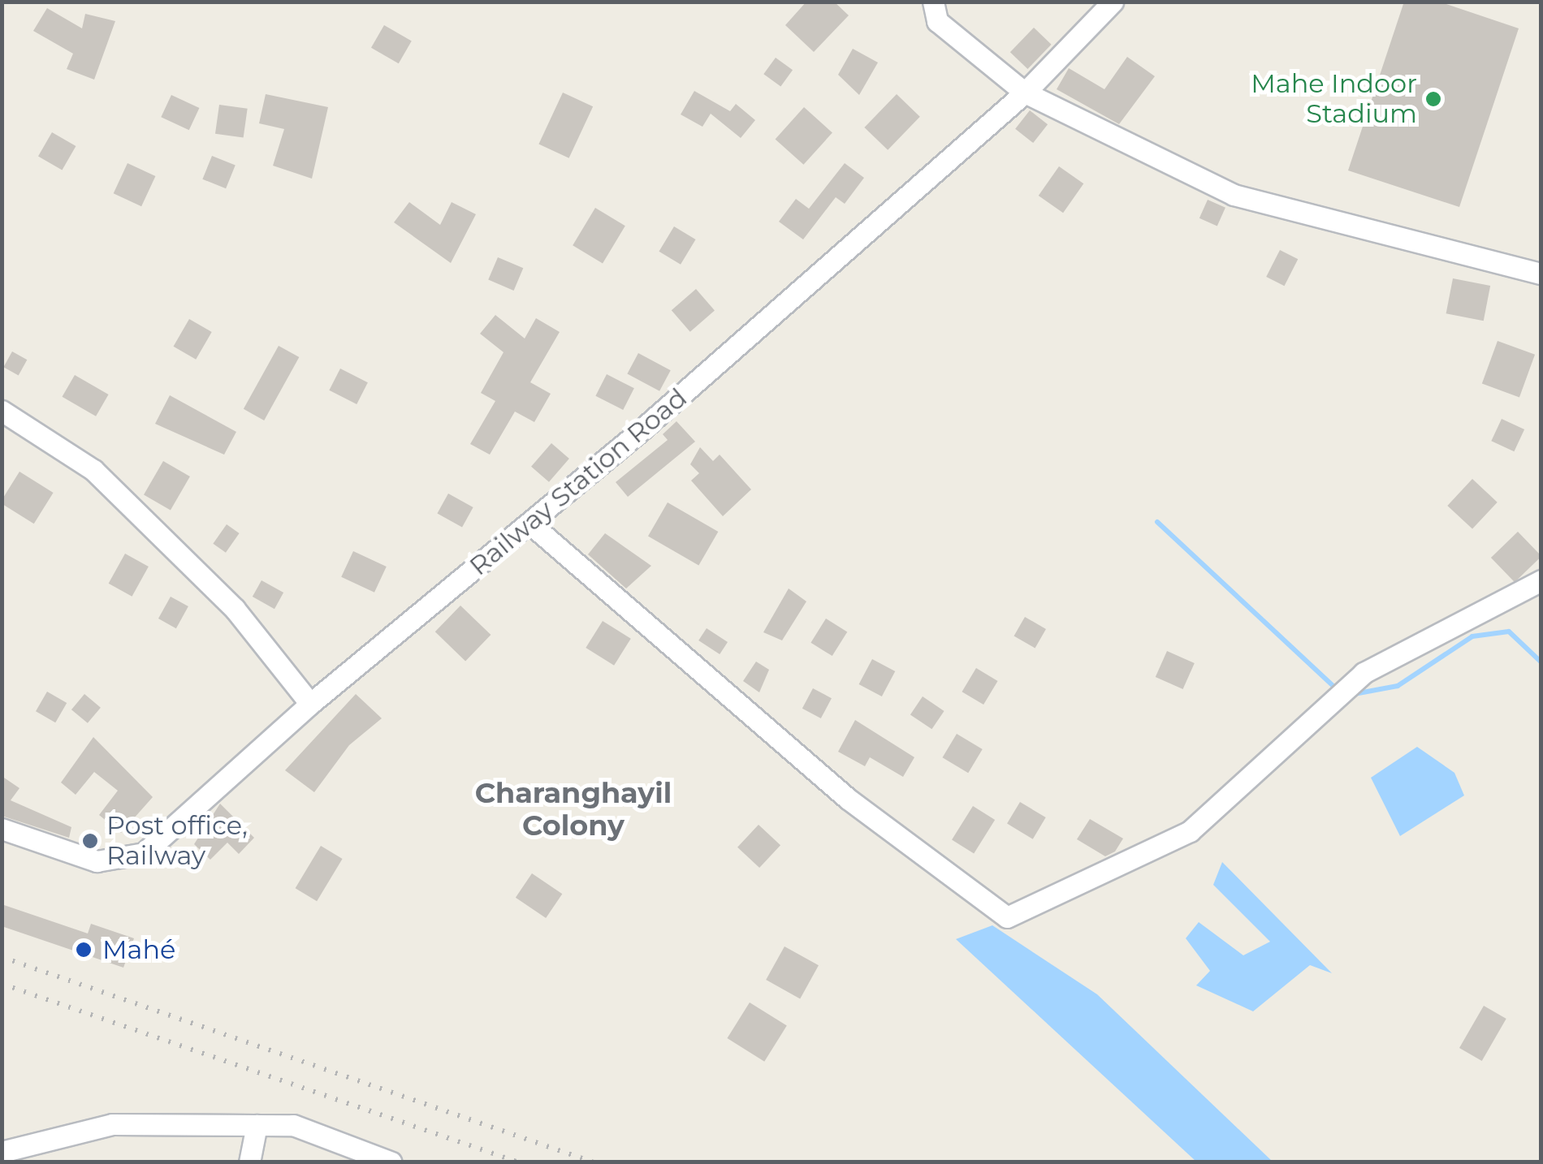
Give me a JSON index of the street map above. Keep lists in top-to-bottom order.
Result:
{
  "streets": {
    "street": ["Railway Station Road"]
  },
  "districts": ["Charanghayil Colony"],
  "places": ["Mahe Indoor Stadium", "Post office, Railway", "Mahé"]
}
